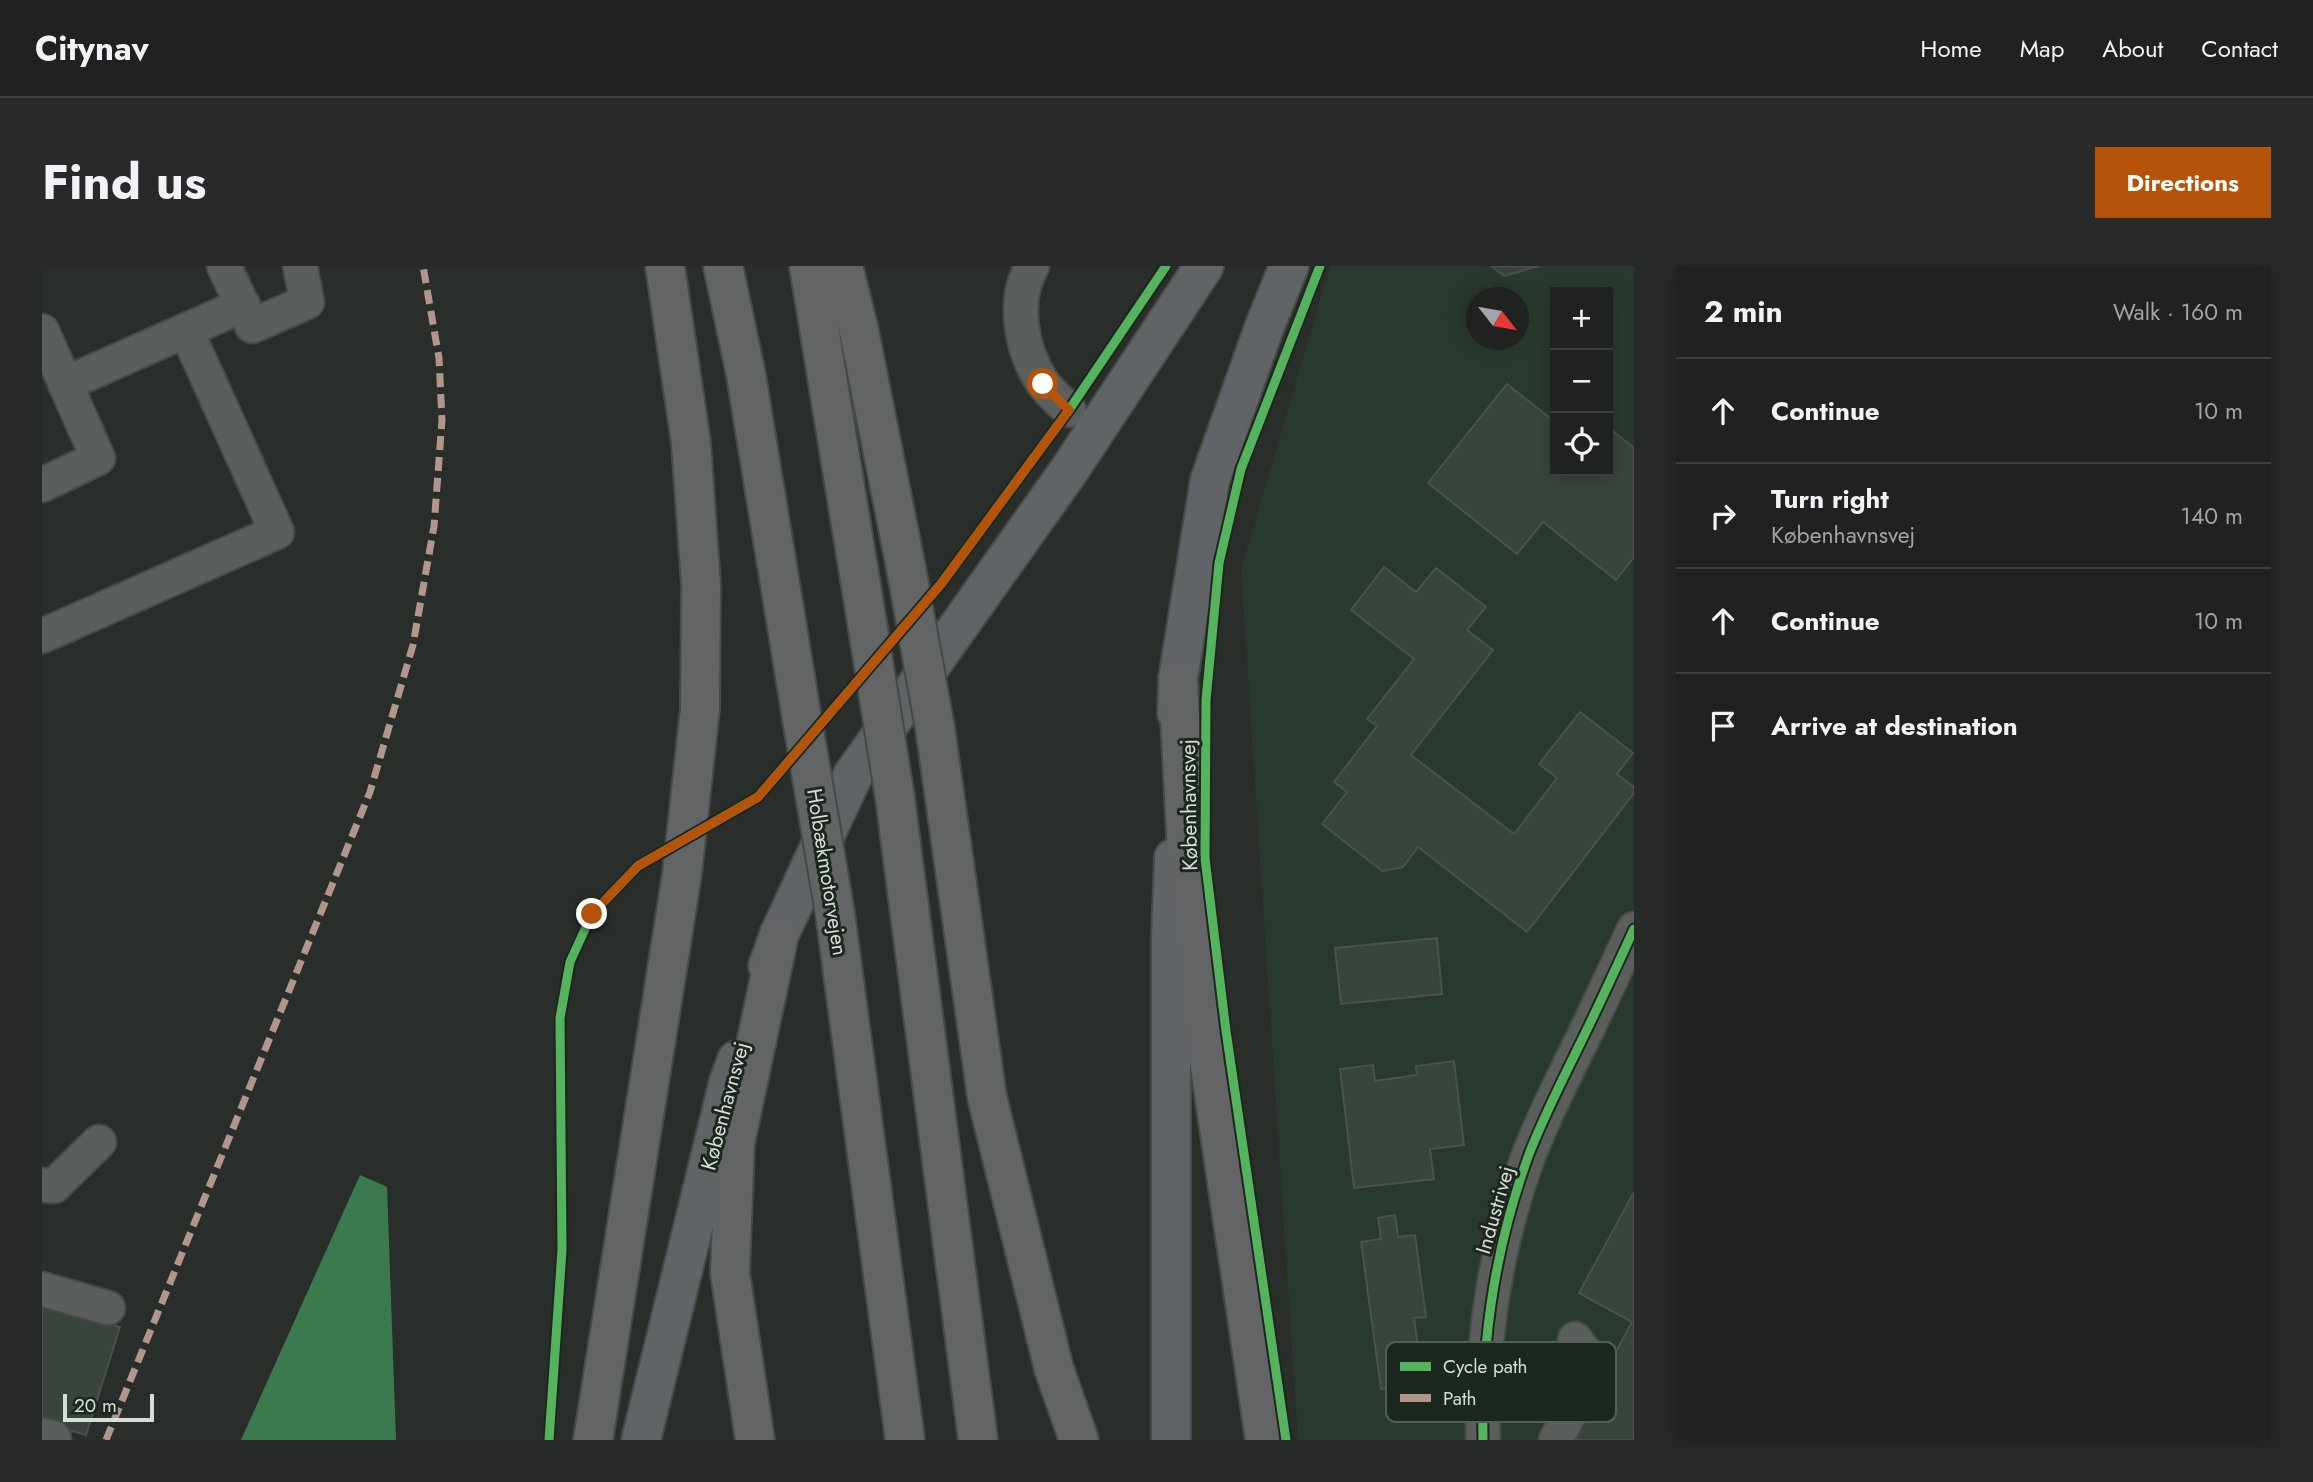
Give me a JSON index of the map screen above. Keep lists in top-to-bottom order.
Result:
{
  "streets": {
    "highway": ["Holbækmotorvejen"],
    "main road": ["Københavnsvej"],
    "street": ["Industrivej"]
  },
  "legend": ["Cycle path", "Path"],
  "scale_bar": "20 m",
  "north": "bottom right",
  "page": {
    "header": "Citynav",
    "nav": [
      "Home",
      "Map",
      "About",
      "Contact"
    ],
    "title": "Find us",
    "buttons": "Directions",
    "heading": ["2 min", "Walk · 160 m"],
    "map_buttons": ["+", "−"],
    "list": [
      ["Continue", "10 m"],
      ["Turn right", "Københavnsvej", "140 m"],
      ["Continue", "10 m"],
      "Arrive at destination"
    ],
    "scale": "20 m"
  }
}
